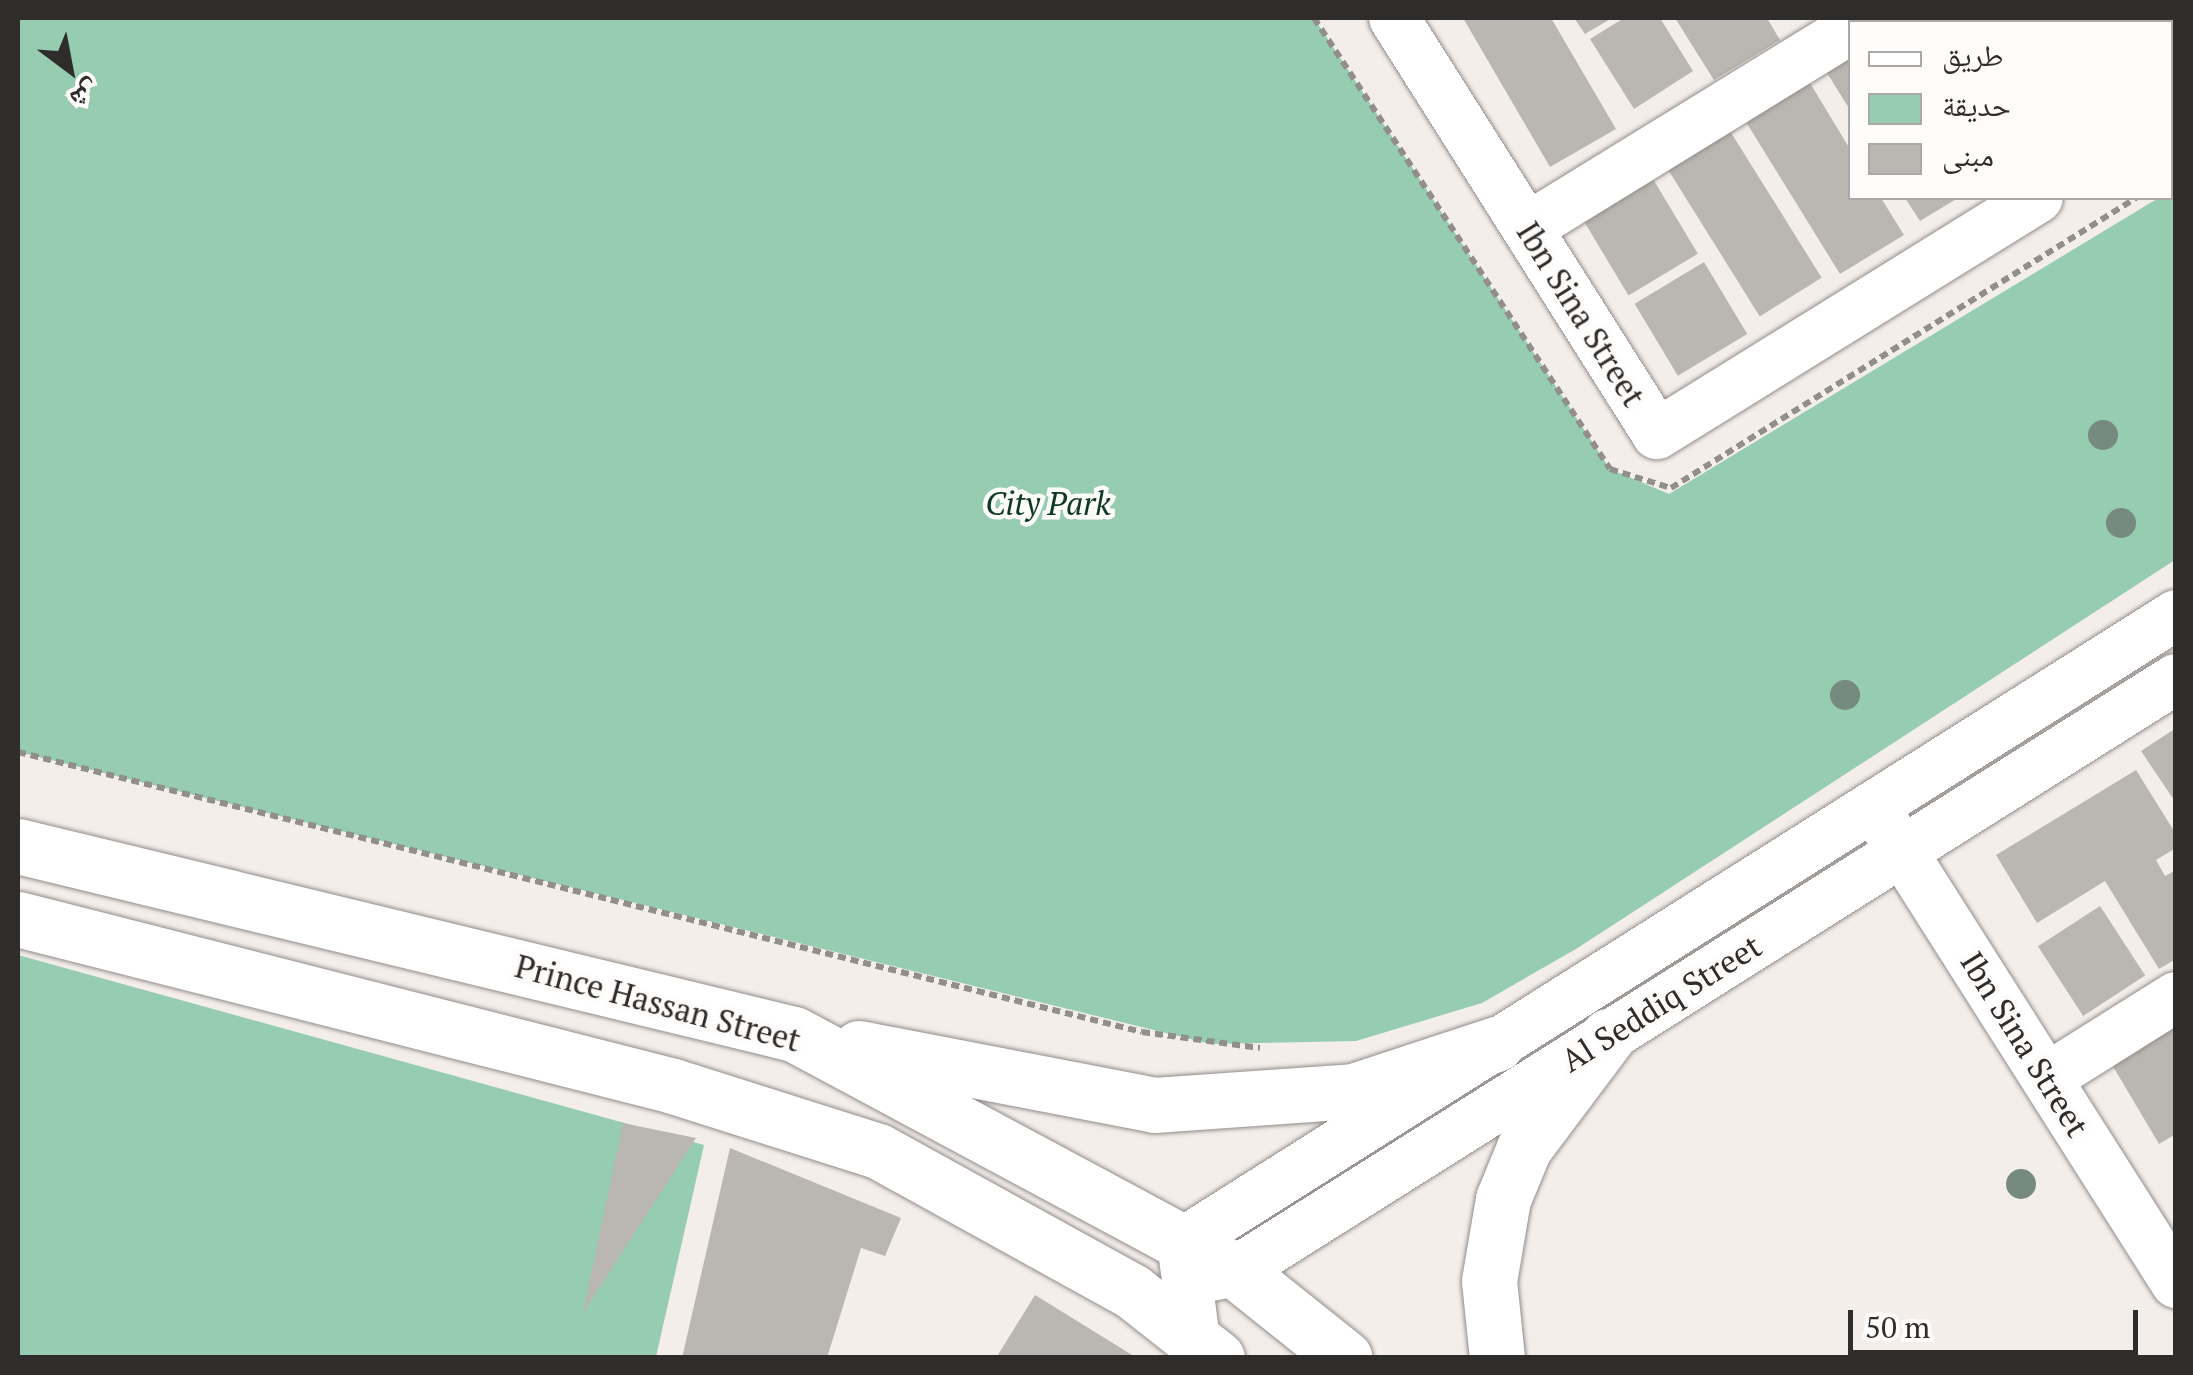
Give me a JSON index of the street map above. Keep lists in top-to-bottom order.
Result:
{
  "streets": {
    "main road": ["Prince Hassan Street"],
    "street": ["Ibn Sina Street", "Al Seddiq Street"]
  },
  "crossings": [
    ["Ibn Sina Street", "Al Seddiq Street"],
    ["Prince Hassan Street", "Al Seddiq Street"]
  ],
  "parks": ["City Park"],
  "legend": ["طريق", "حديقة", "مبنى"],
  "scale_bar": "50 m",
  "north": "bottom right"
}
